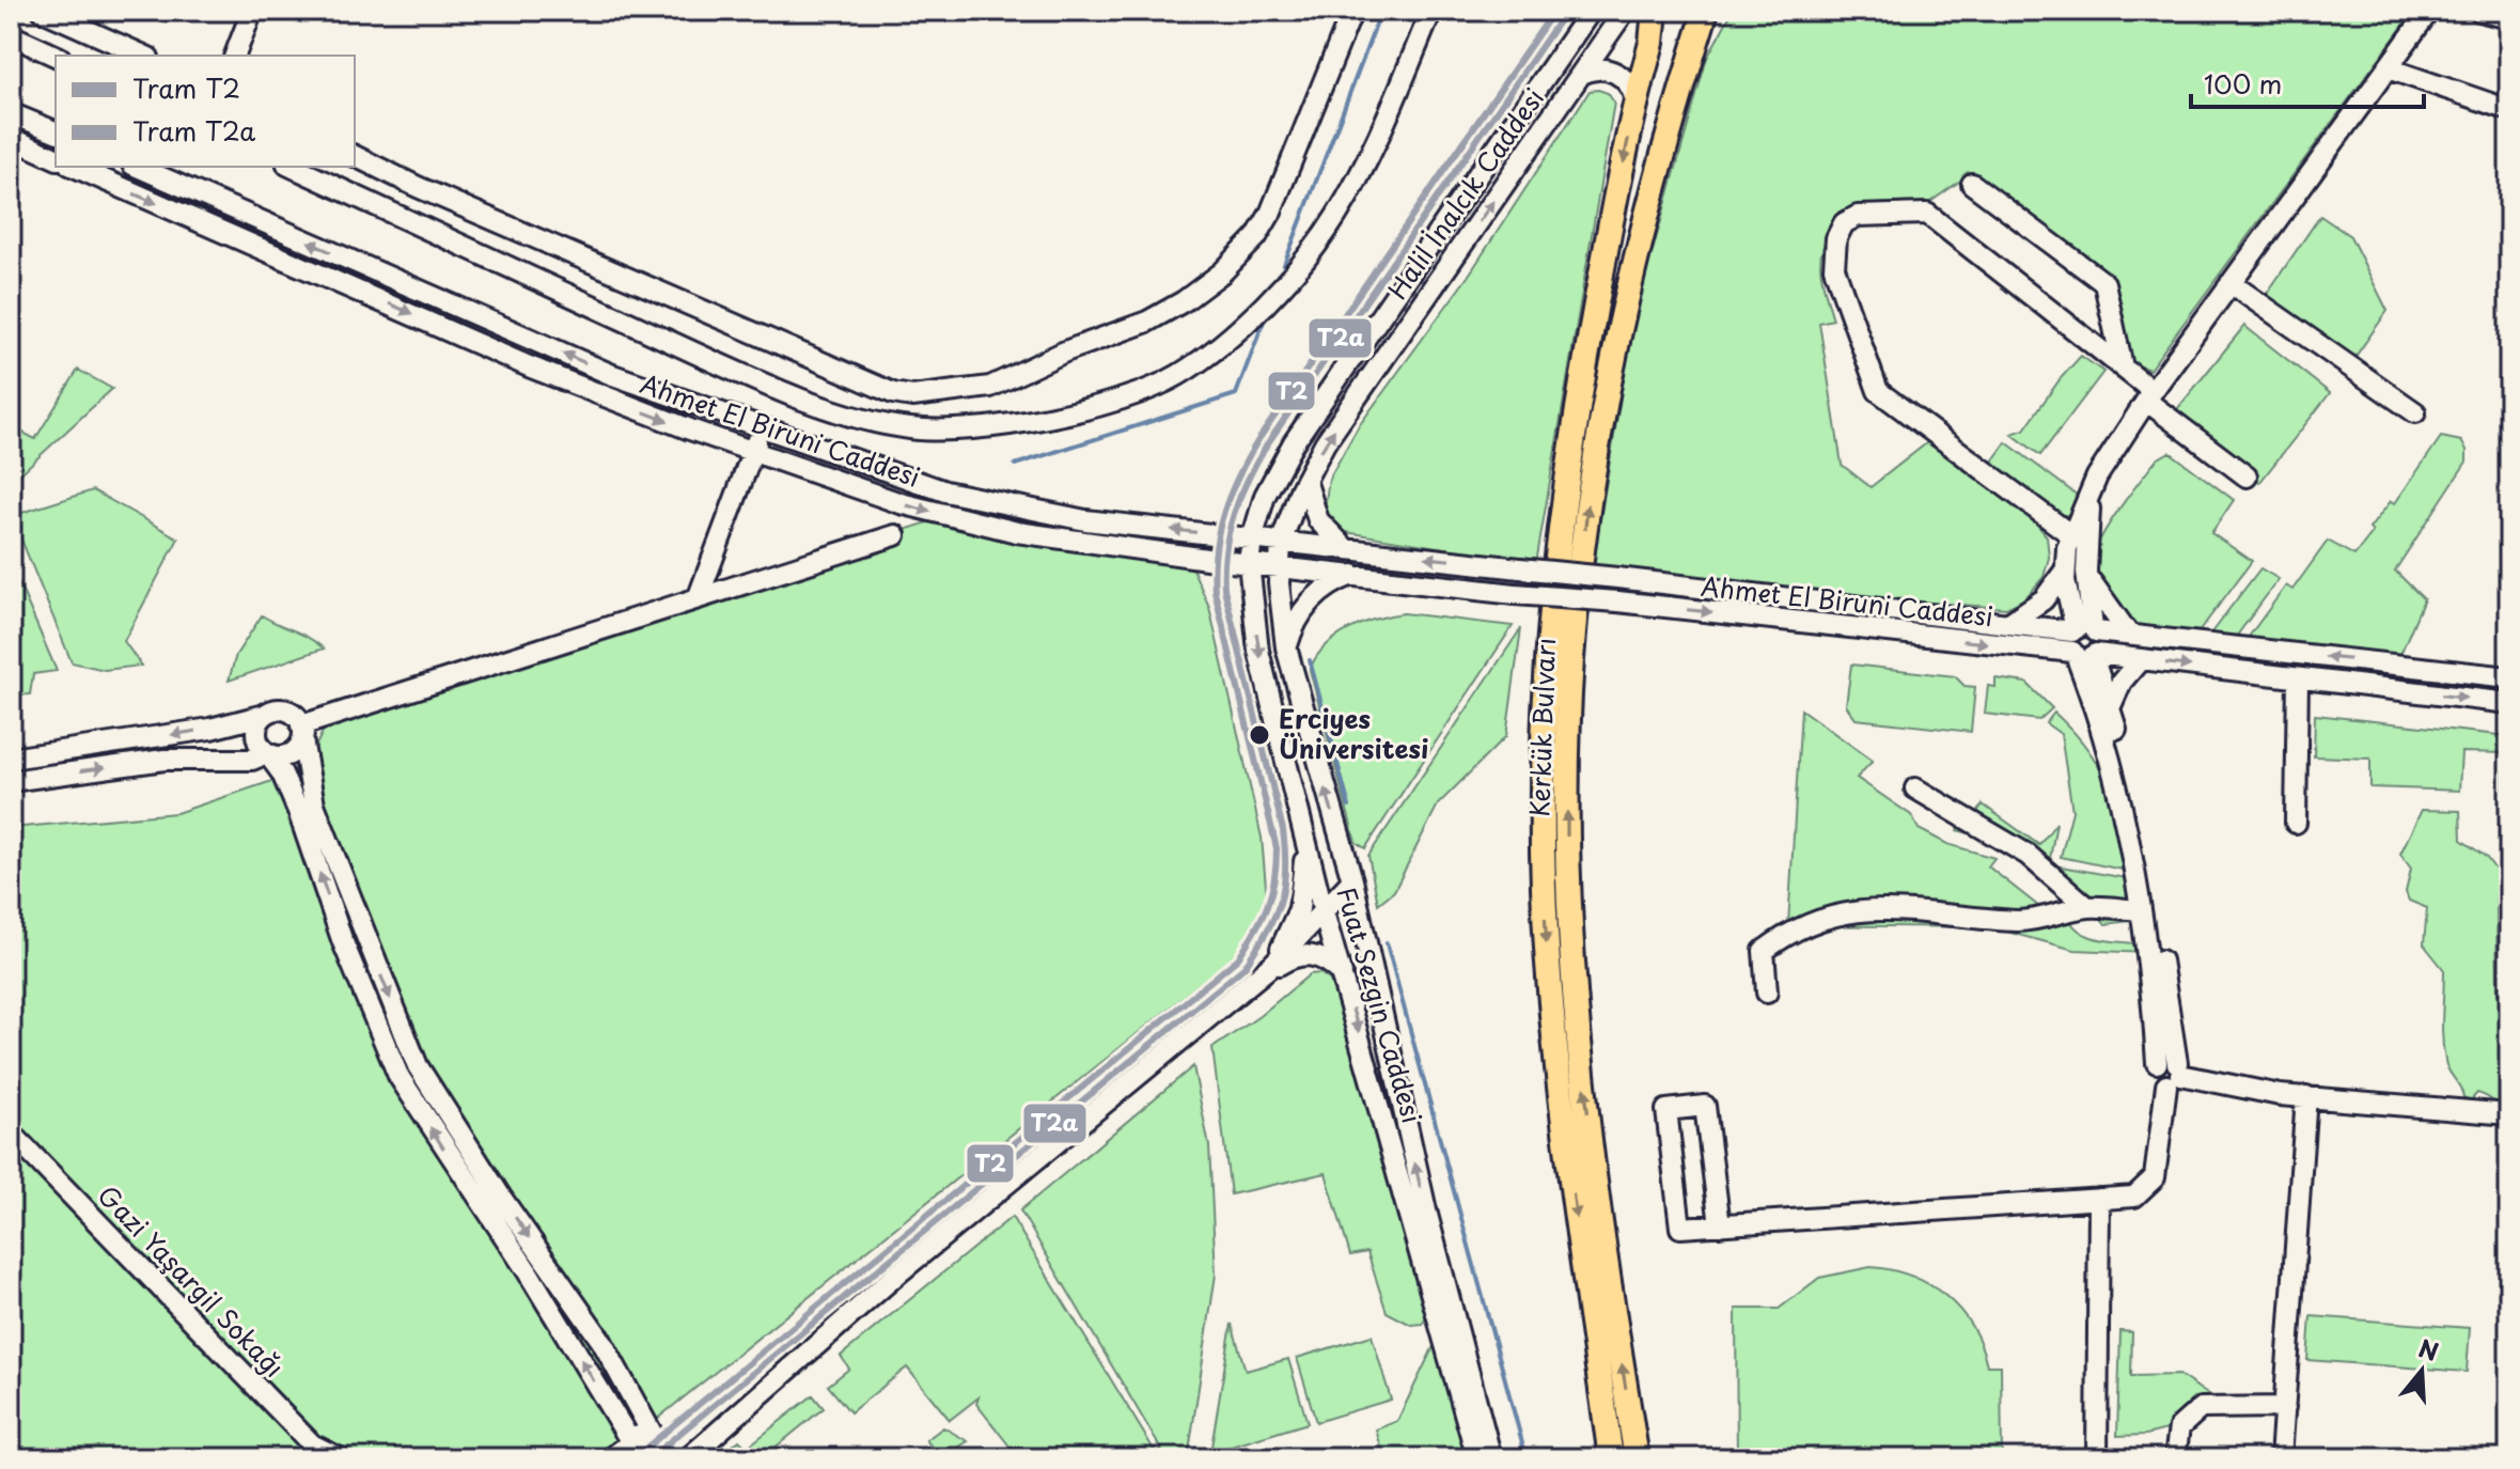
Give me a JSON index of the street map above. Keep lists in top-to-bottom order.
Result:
{
  "streets": {
    "main road": ["Kerkük Bulvarı"],
    "street": [
      "Halil İnalcık Caddesi",
      "Ahmet El Biruni Caddesi",
      "Fuat Sezgin Caddesi",
      "Gazi Yaşargil Sokağı"
    ]
  },
  "crossings": [
    ["Halil İnalcık Caddesi", "Ahmet El Biruni Caddesi"],
    ["Halil İnalcık Caddesi", "Fuat Sezgin Caddesi"],
    ["Ahmet El Biruni Caddesi", "Fuat Sezgin Caddesi"]
  ],
  "places": ["Erciyes Üniversitesi"],
  "lines": ["tram line T2", "tram line T2a"],
  "legend": ["Tram T2", "Tram T2a"],
  "scale_bar": "100 m",
  "north": "top"
}
